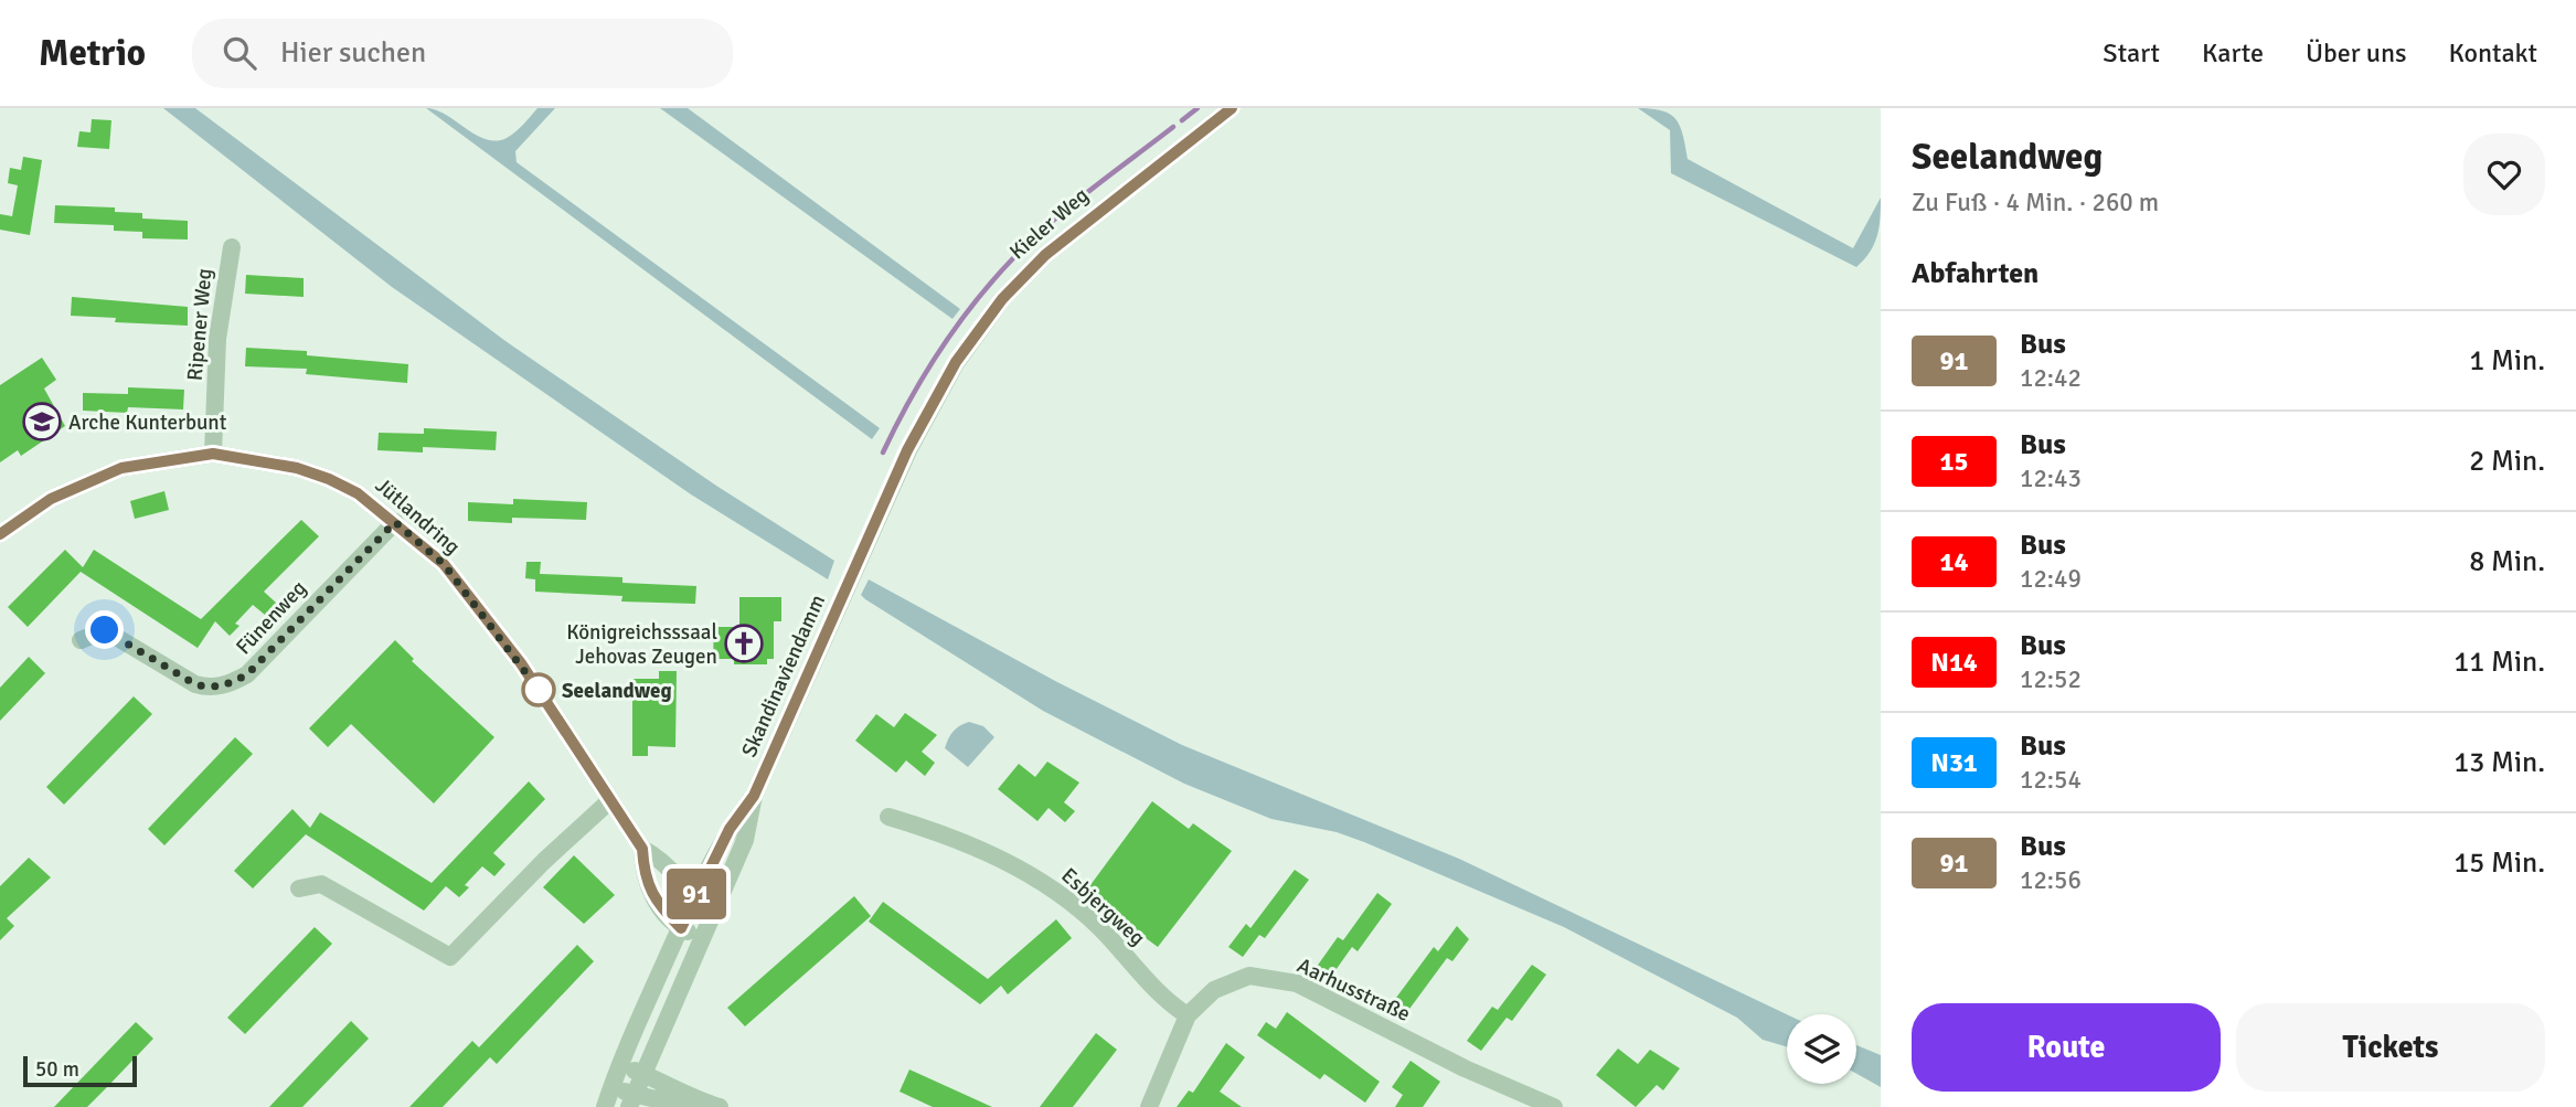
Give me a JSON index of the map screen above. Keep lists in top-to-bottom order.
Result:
{
  "streets": {
    "street": [
      "Kieler Weg",
      "Ripener Weg",
      "Jütlandring",
      "Fünenweg",
      "Skandinaviendamm",
      "Esbjergweg",
      "Aarhusstraße"
    ]
  },
  "crossings": [
    ["Kieler Weg", "Skandinaviendamm"],
    ["Ripener Weg", "Jütlandring"],
    ["Jütlandring", "Fünenweg"],
    ["Jütlandring", "Skandinaviendamm"],
    ["Esbjergweg", "Aarhusstraße"]
  ],
  "places": {
    "school or university": ["Arche Kunterbunt"],
    "church": ["Königreichsssaal Jehovas Zeugen"],
    "other": ["Seelandweg"]
  },
  "lines": ["bus line 91"],
  "scale_bar": "50 m",
  "page": {
    "header": "Metrio",
    "search": "Hier suchen",
    "nav": [
      "Start",
      "Karte",
      "Über uns",
      "Kontakt"
    ],
    "on_map": "91",
    "heading": [
      ["Seelandweg", "Zu Fuß · 4 Min. · 260 m"],
      "Abfahrten"
    ],
    "list": [
      {
        "mark": "91",
        "name": "Bus",
        "note": "12:42",
        "value": "1 Min."
      },
      {
        "mark": "15",
        "name": "Bus",
        "note": "12:43",
        "value": "2 Min."
      },
      {
        "mark": "14",
        "name": "Bus",
        "note": "12:49",
        "value": "8 Min."
      },
      {
        "mark": "N14",
        "name": "Bus",
        "note": "12:52",
        "value": "11 Min."
      },
      {
        "mark": "N31",
        "name": "Bus",
        "note": "12:54",
        "value": "13 Min."
      },
      {
        "mark": "91",
        "name": "Bus",
        "note": "12:56",
        "value": "15 Min."
      }
    ],
    "buttons": ["Route", "Tickets"],
    "scale": "50 m"
  }
}
